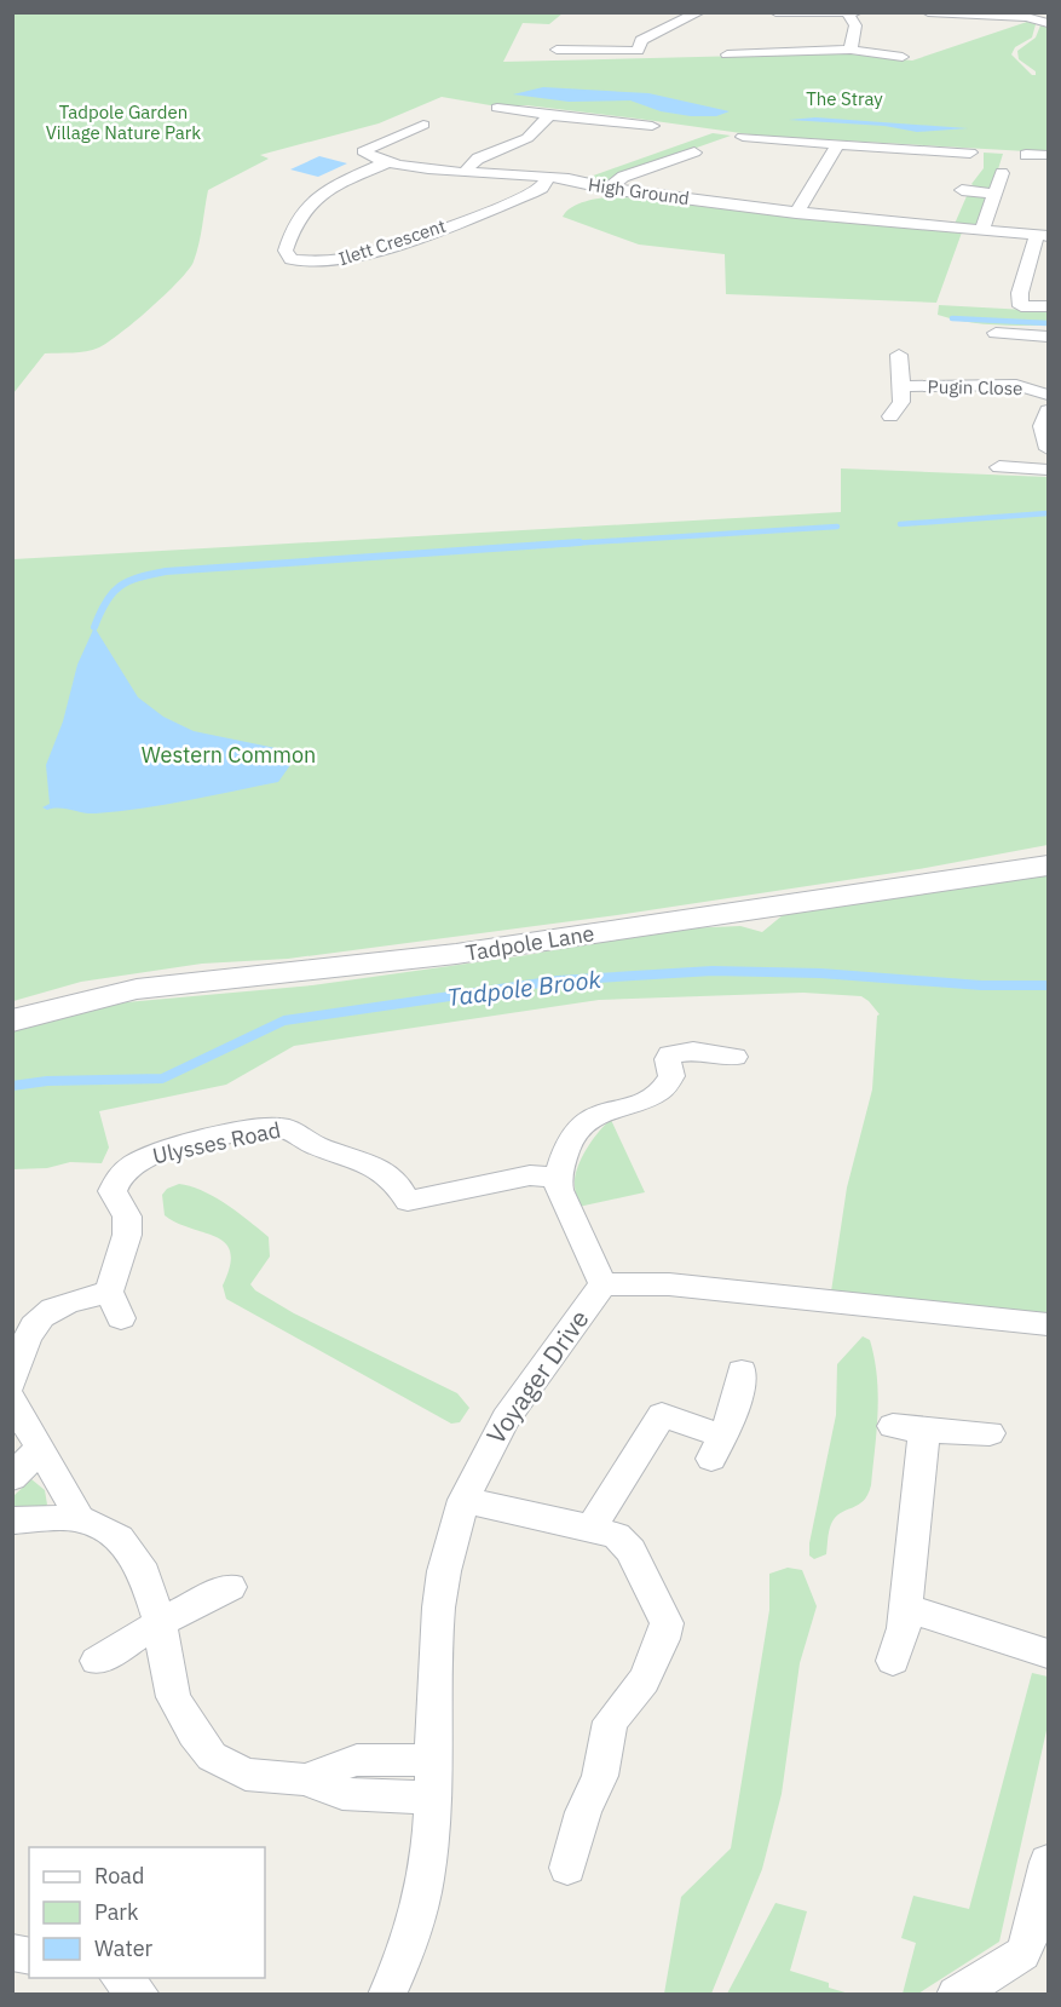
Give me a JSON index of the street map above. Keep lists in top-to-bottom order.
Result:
{
  "streets": {
    "street": [
      "High Ground",
      "Ilett Crescent",
      "Pugin Close",
      "Tadpole Lane",
      "Ulysses Road",
      "Voyager Drive"
    ]
  },
  "crossings": [
    ["High Ground", "Ilett Crescent"]
  ],
  "water": ["Tadpole Brook"],
  "parks": ["The Stray", "Tadpole Garden Village Nature Park", "Western Common"],
  "legend": ["Road", "Park", "Water"]
}
